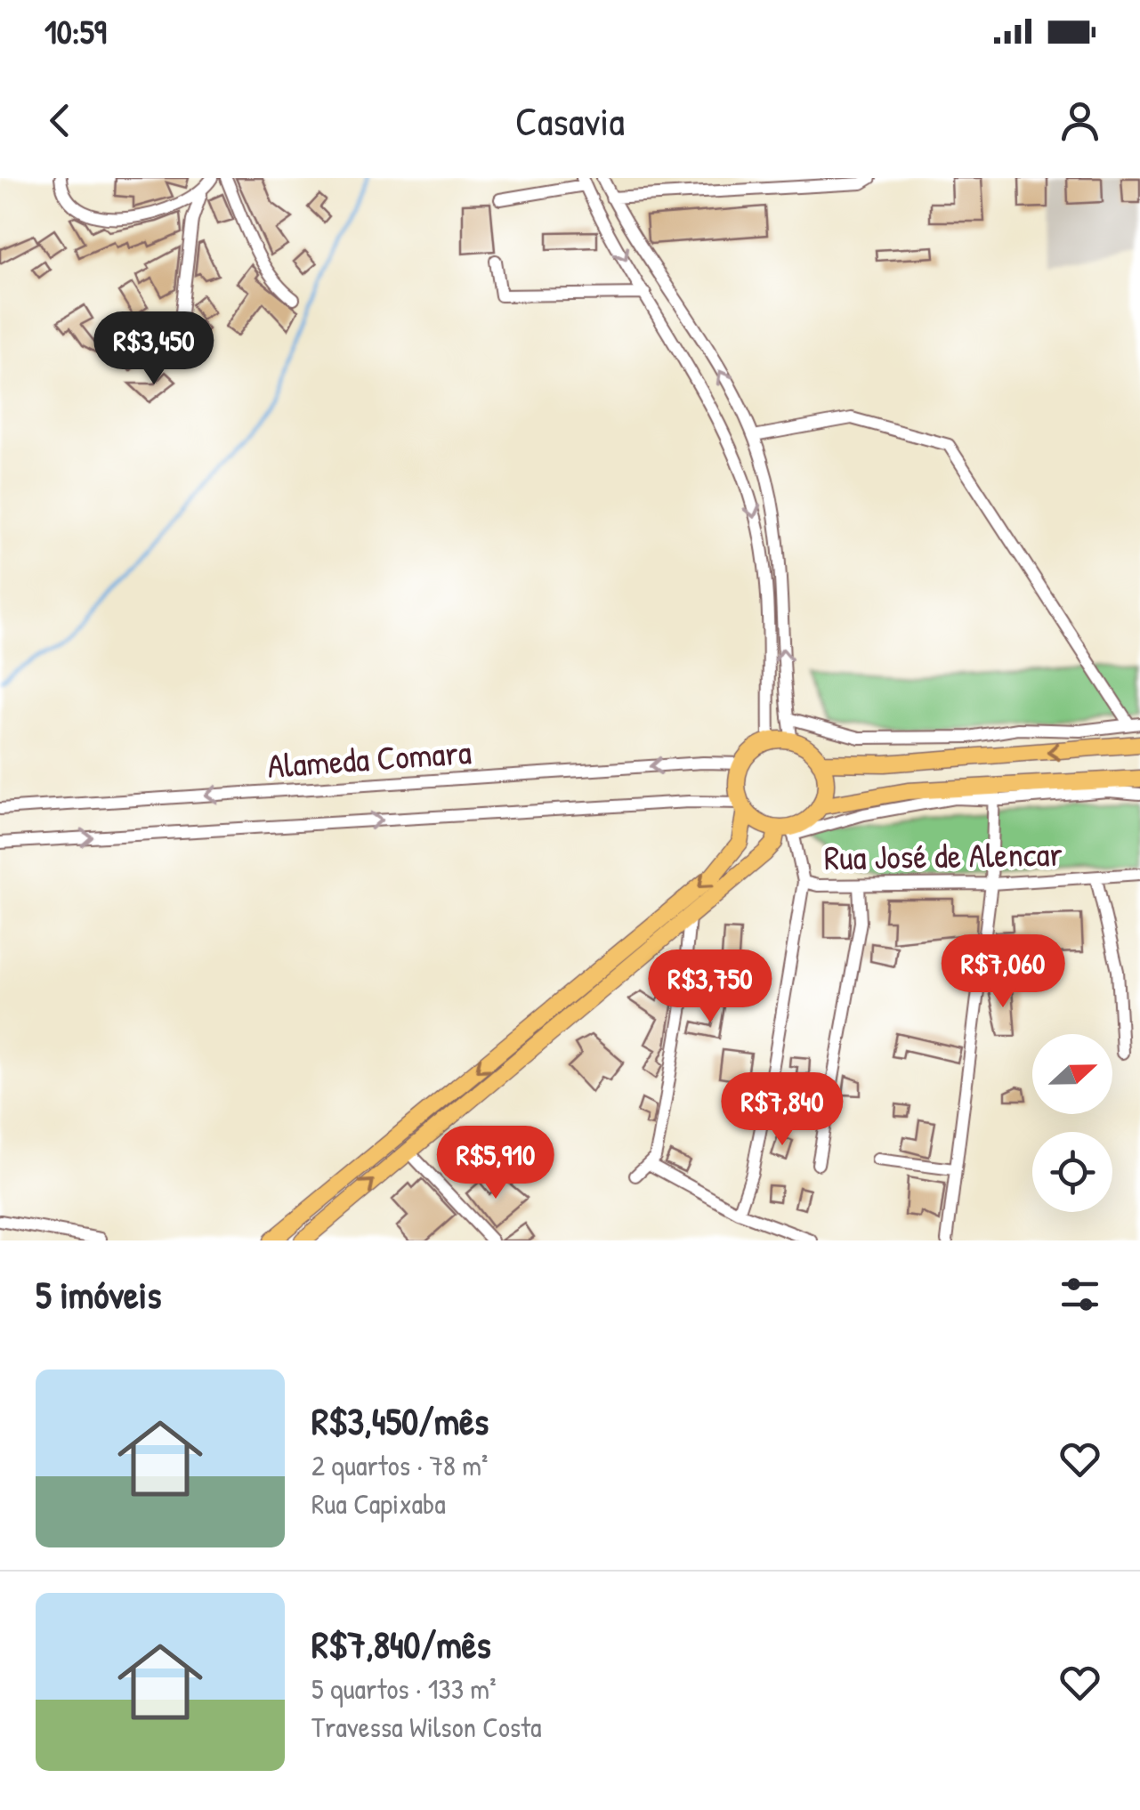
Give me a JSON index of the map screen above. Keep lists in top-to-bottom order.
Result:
{
  "streets": {
    "street": ["Alameda Comara", "Rua José de Alencar"]
  },
  "crossings": [
    ["Alameda Comara", "Rua José de Alencar"]
  ],
  "north": "right",
  "page": {
    "status": "10:59",
    "header": "Casavia",
    "price": [
      "R$3,450",
      "R$7,060",
      "R$3,750",
      "R$7,840",
      "R$5,910"
    ],
    "heading": "5 imóveis",
    "list": [
      {
        "name": "R$3,450/mês",
        "note": "2 quartos · 78 m² · Rua Capixaba"
      },
      {
        "name": "R$7,840/mês",
        "note": "5 quartos · 133 m² · Travessa Wilson Costa"
      }
    ]
  }
}
